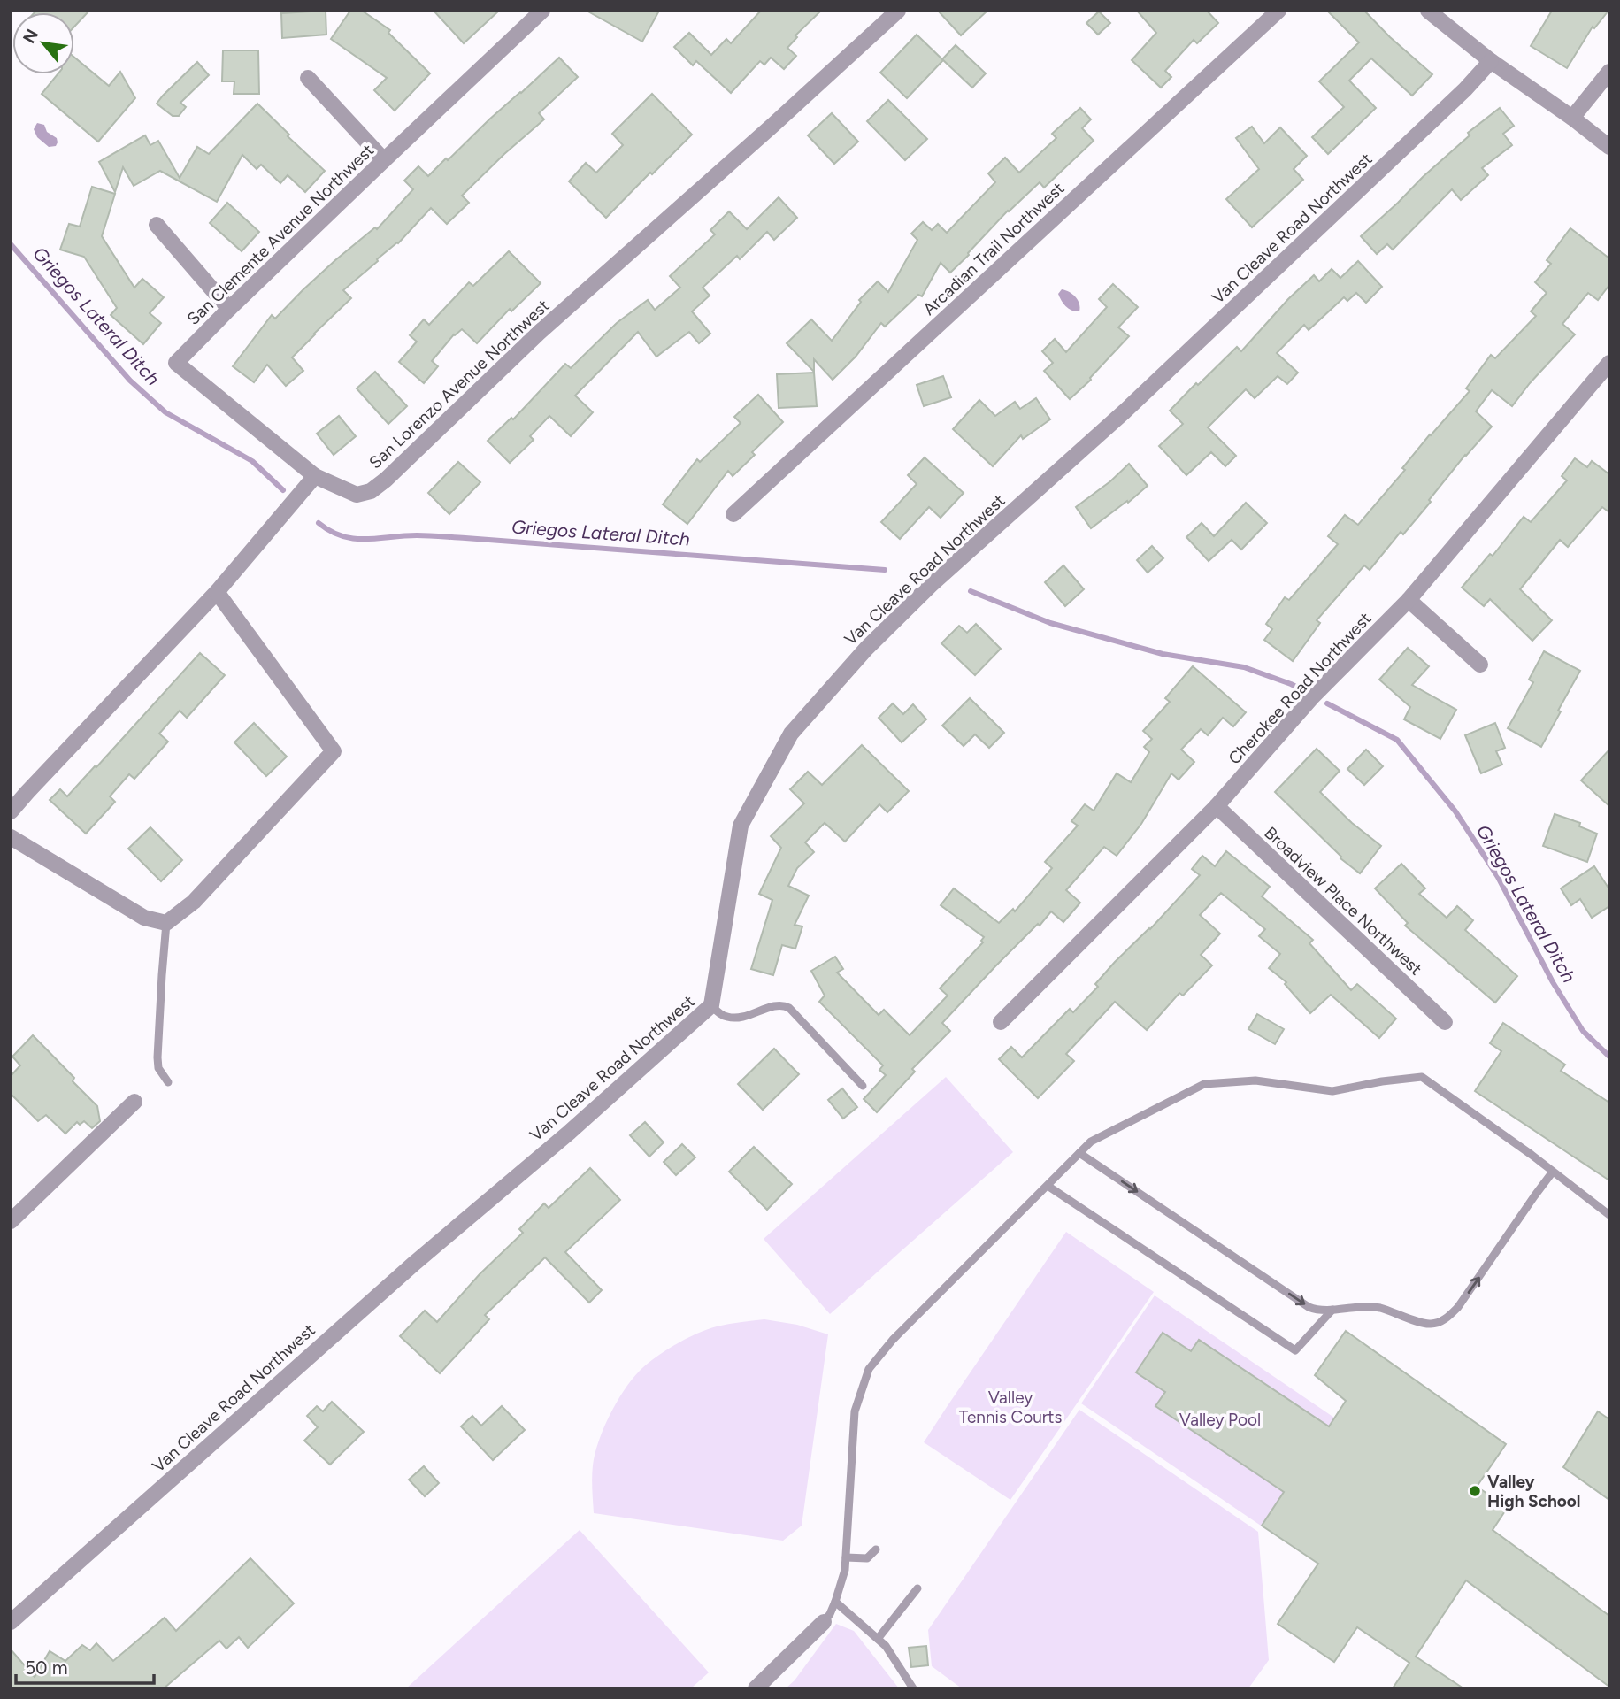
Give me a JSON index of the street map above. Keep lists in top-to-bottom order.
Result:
{
  "streets": {
    "street": [
      "Van Cleave Road Northwest",
      "San Clemente Avenue Northwest",
      "Arcadian Trail Northwest",
      "San Lorenzo Avenue Northwest",
      "Cherokee Road Northwest",
      "Broadview Place Northwest"
    ]
  },
  "crossings": [
    ["San Clemente Avenue Northwest", "San Lorenzo Avenue Northwest"],
    ["Cherokee Road Northwest", "Broadview Place Northwest"]
  ],
  "water": ["Griegos Lateral Ditch"],
  "parks": ["Valley Tennis Courts", "Valley Pool"],
  "places": ["Valley High School"],
  "scale_bar": "50 m",
  "north": "top left"
}
